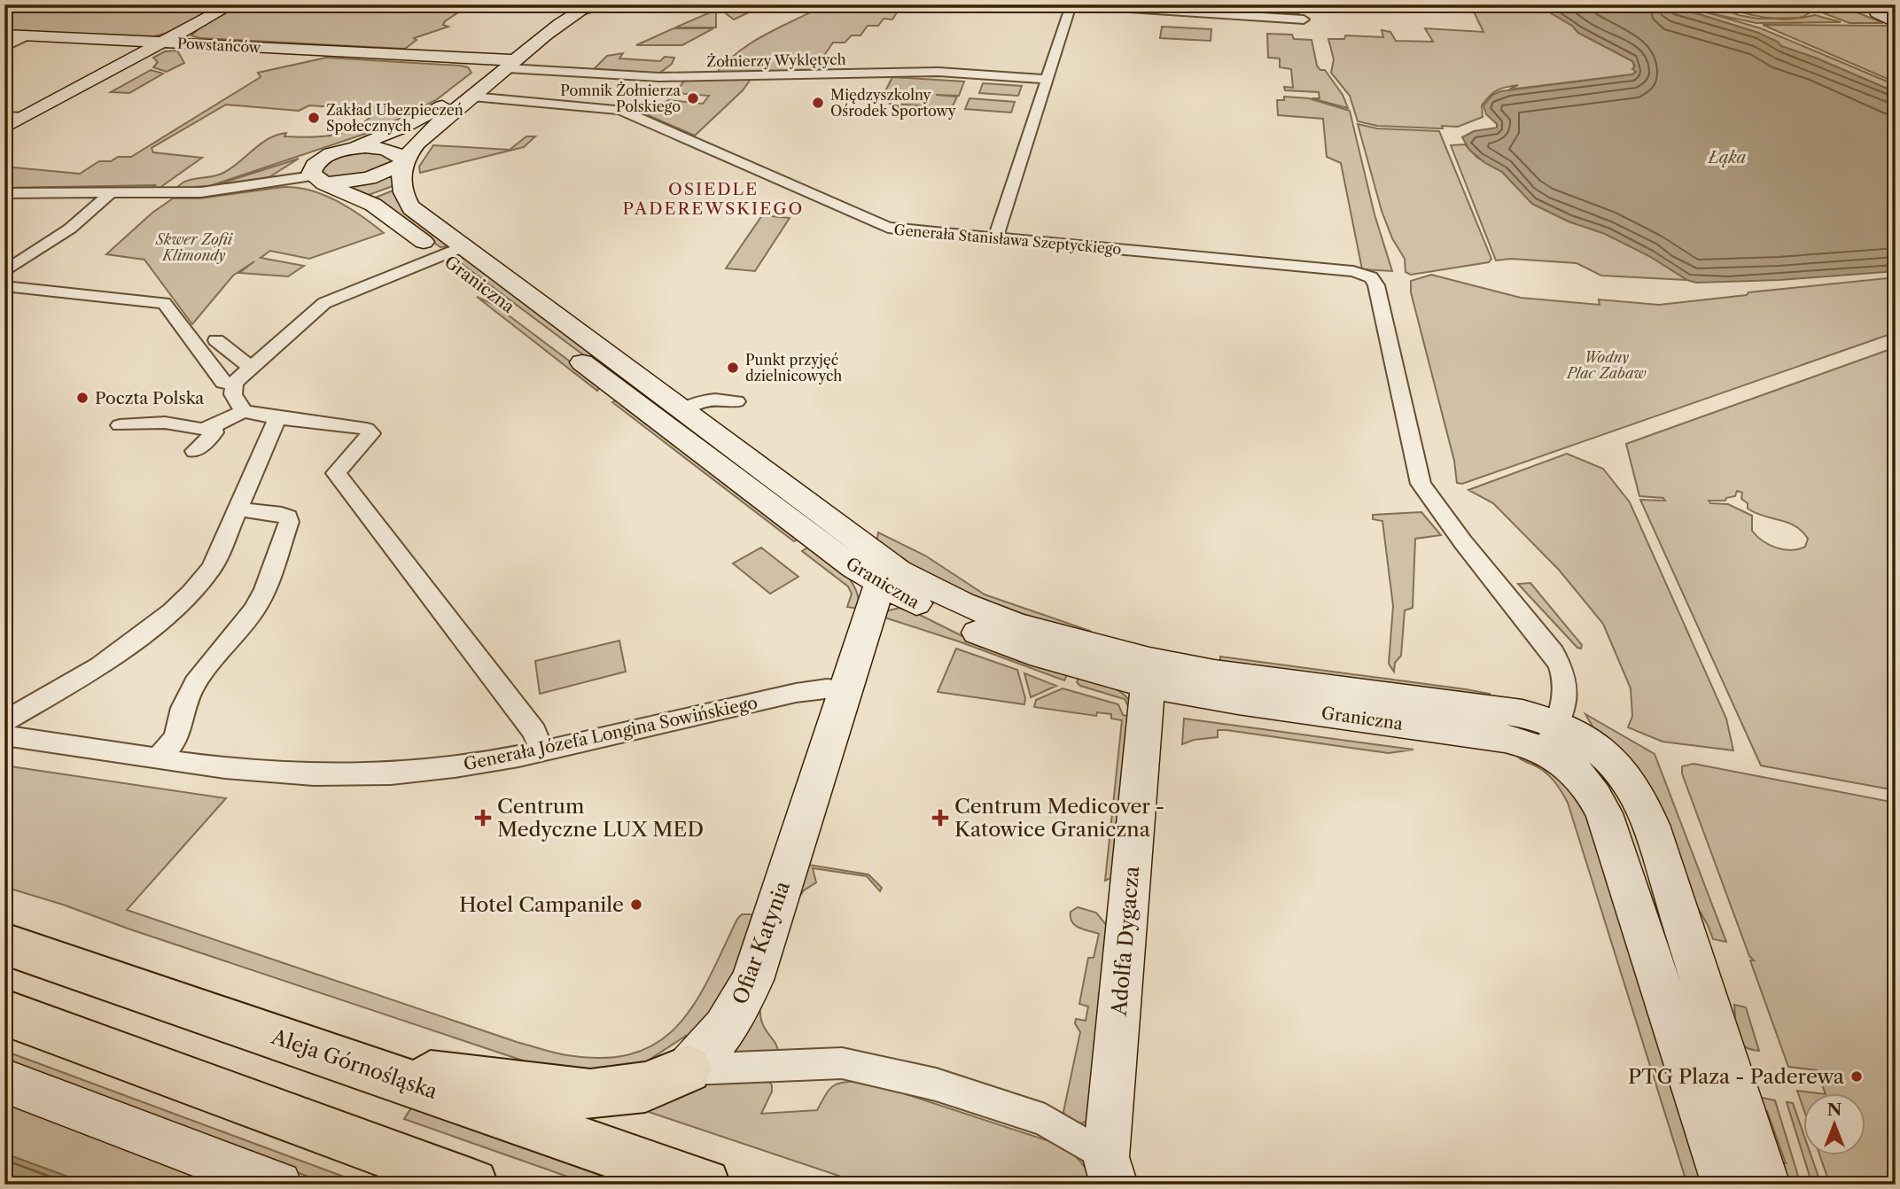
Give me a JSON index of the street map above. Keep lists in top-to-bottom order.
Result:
{
  "streets": {
    "highway": ["Aleja Górnośląska"],
    "street": [
      "Powstańców",
      "Żołnierzy Wyklętych",
      "Generała Stanisława Szeptyckiego",
      "Graniczna",
      "Generała Józefa Longina Sowińskiego",
      "Adolfa Dygacza",
      "Ofiar Katynia"
    ]
  },
  "crossings": [
    ["Powstańców", "Żołnierzy Wyklętych"],
    ["Generała Stanisława Szeptyckiego", "Graniczna"],
    ["Graniczna", "Adolfa Dygacza"],
    ["Graniczna", "Ofiar Katynia"],
    ["Generała Józefa Longina Sowińskiego", "Ofiar Katynia"]
  ],
  "districts": ["OSIEDLE PADEREWSKIEGO"],
  "water": ["Łąka"],
  "parks": ["Skwer Zofii Klimondy", "Wodny Plac Zabaw"],
  "places": {
    "other": [
      "Pomnik Żołnierza Polskiego",
      "Międzyszkolny Ośrodek Sportowy",
      "Zakład Ubezpieczeń Społecznych",
      "Punkt przyjęć dzielnicowych",
      "Poczta Polska",
      "Hotel Campanile",
      "PTG Plaza - Paderewa"
    ],
    "health": ["Centrum Medyczne LUX MED", "Centrum Medicover - Katowice Graniczna"]
  },
  "north": "top"
}
